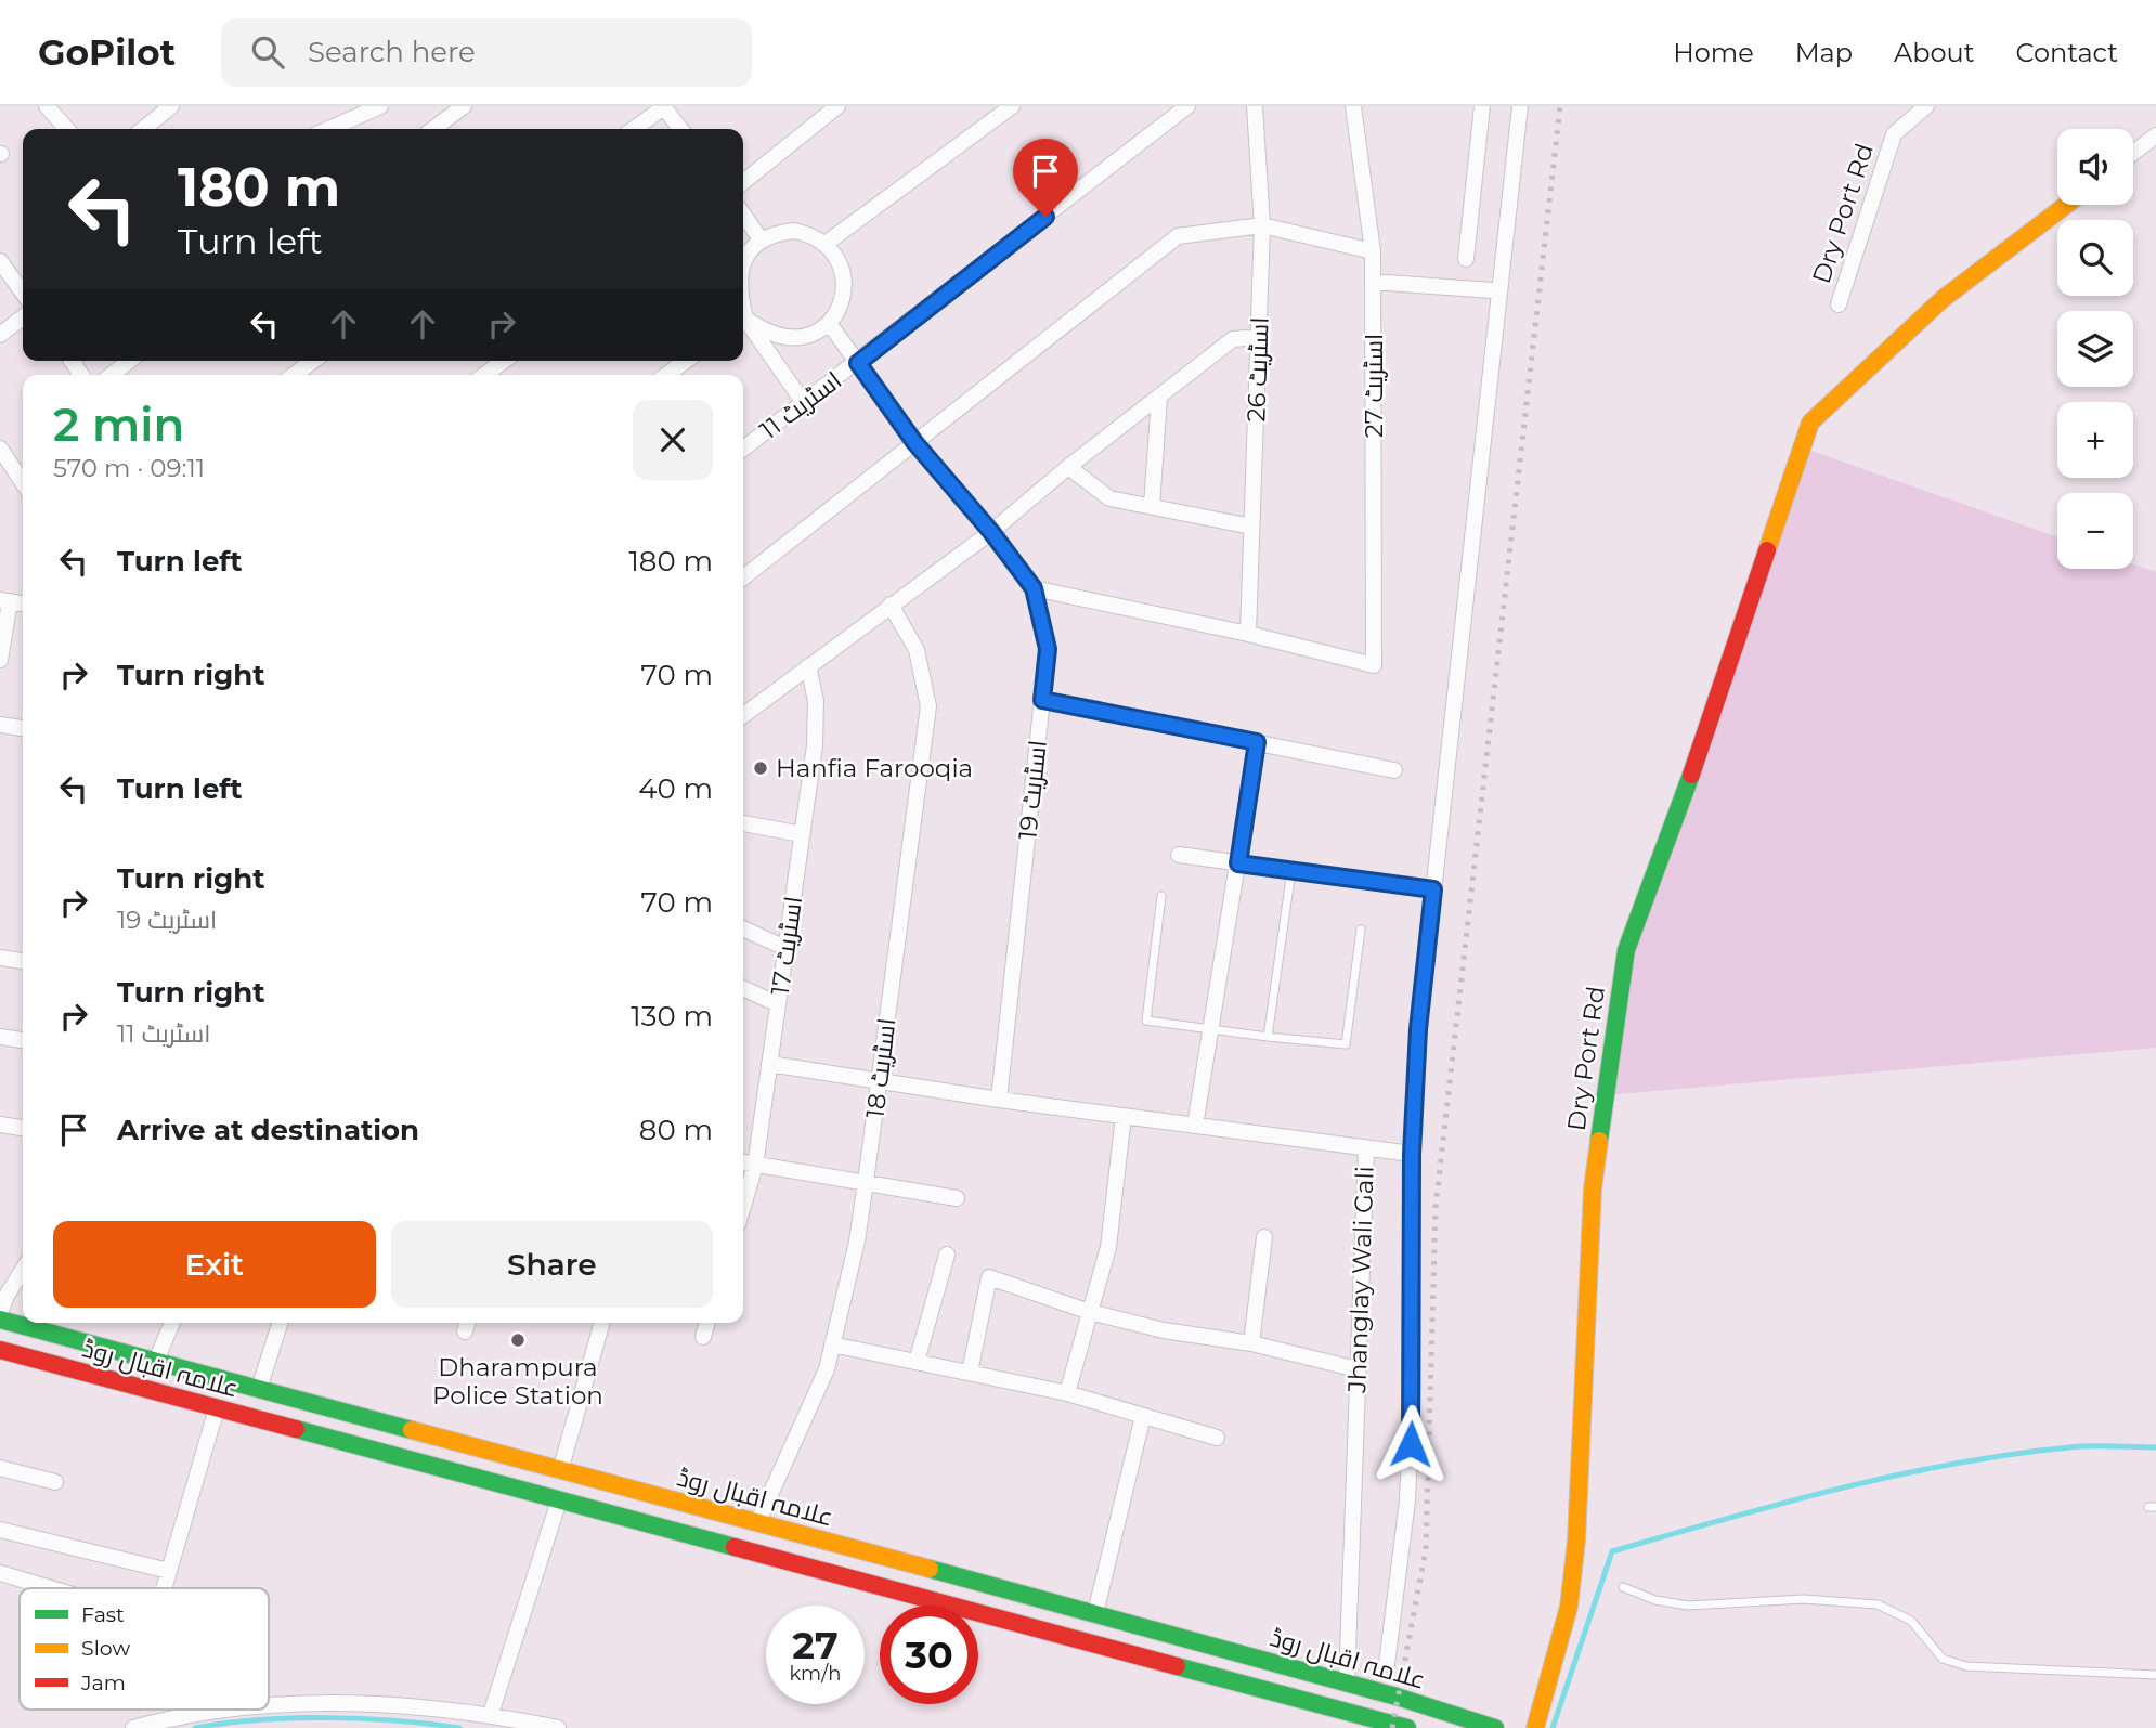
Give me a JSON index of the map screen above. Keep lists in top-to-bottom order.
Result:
{
  "streets": {
    "main road": ["Dry Port Rd", "علامہ اقبال روڈ"],
    "street": [
      "اسٹریٹ 26",
      "اسٹریٹ 27",
      "اسٹریٹ 11",
      "اسٹریٹ 19",
      "اسٹریٹ 17",
      "اسٹریٹ 18",
      "Jhanglay Wali Gali"
    ]
  },
  "crossings": [
    ["اسٹریٹ 26", "اسٹریٹ 27"],
    ["اسٹریٹ 11", "اسٹریٹ 19"],
    ["اسٹریٹ 18", "علامہ اقبال روڈ"],
    ["Jhanglay Wali Gali", "علامہ اقبال روڈ"]
  ],
  "places": ["Hanfia Farooqia", "Dharampura Police Station"],
  "legend": ["Fast", "Slow", "Jam"],
  "page": {
    "header": "GoPilot",
    "search": "Search here",
    "nav": [
      "Home",
      "Map",
      "About",
      "Contact"
    ],
    "map_buttons": ["+", "−"],
    "turn": ["180 m", "Turn left"],
    "heading": ["2 min", "570 m · 09:11"],
    "list": [
      {
        "name": "Turn left",
        "value": "180 m"
      },
      {
        "name": "Turn right",
        "value": "70 m"
      },
      {
        "name": "Turn left",
        "value": "40 m"
      },
      {
        "name": "Turn right",
        "note": "اسٹریٹ 19",
        "value": "70 m"
      },
      {
        "name": "Turn right",
        "note": "اسٹریٹ 11",
        "value": "130 m"
      },
      {
        "name": "Arrive at destination",
        "value": "80 m"
      }
    ],
    "buttons": ["Exit", "Share"],
    "speed": "27 km/h",
    "limit": "30"
  }
}
